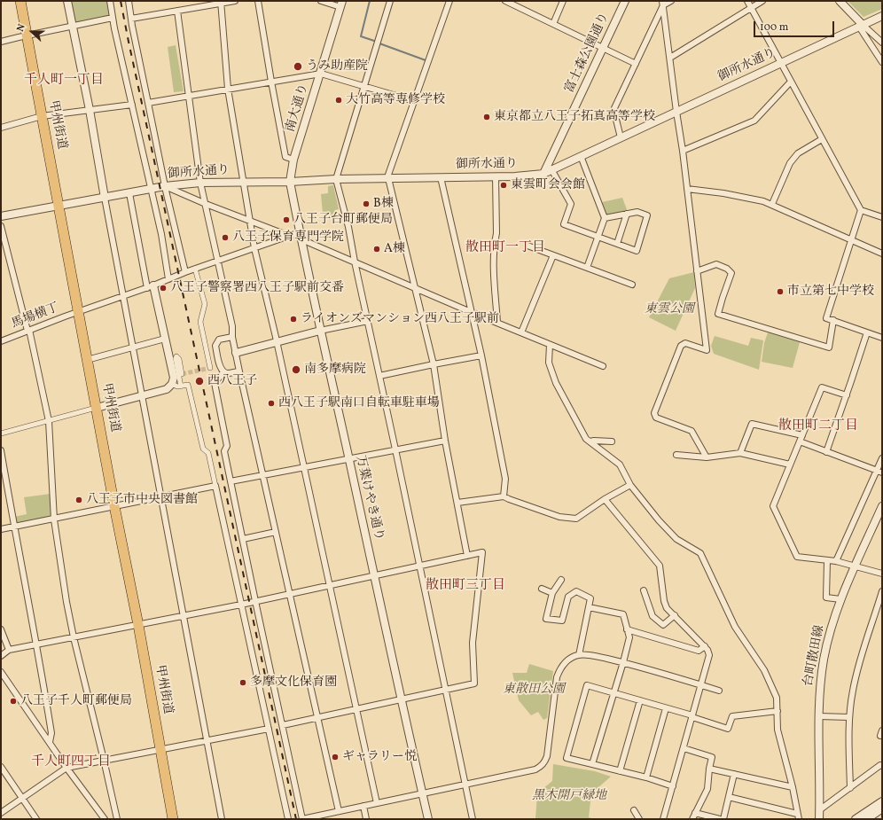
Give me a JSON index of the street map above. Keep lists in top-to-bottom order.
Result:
{
  "streets": {
    "highway": ["甲州街道"],
    "street": [
      "富士森公園通り",
      "御所水通り",
      "南大通り",
      "馬場横丁",
      "万葉けやき通り",
      "台町散田線"
    ]
  },
  "crossings": [
    ["富士森公園通り", "御所水通り"],
    ["御所水通り", "南大通り"],
    ["御所水通り", "甲州街道"],
    ["御所水通り", "万葉けやき通り"],
    ["南大通り", "万葉けやき通り"],
    ["甲州街道", "馬場横丁"],
    ["馬場横丁", "万葉けやき通り"]
  ],
  "districts": [
    "千人町一丁目",
    "散田町一丁目",
    "散田町二丁目",
    "散田町三丁目",
    "千人町四丁目"
  ],
  "parks": ["東雲公園", "東散田公園", "黒木開戸緑地"],
  "places": [
    "うみ助産院",
    "大竹高等専修学校",
    "東京都立八王子拓真高等学校",
    "東雲町会会館",
    "B棟",
    "八王子台町郵便局",
    "八王子保育専門学院",
    "A棟",
    "八王子警察署西八王子駅前交番",
    "市立第七中学校",
    "ライオンズマンション西八王子駅前",
    "南多摩病院",
    "西八王子",
    "西八王子駅南口自転車駐車場",
    "八王子市中央図書館",
    "多摩文化保育園",
    "八王子千人町郵便局",
    "ギャラリー悦"
  ],
  "scale_bar": "100 m",
  "north": "left"
}
